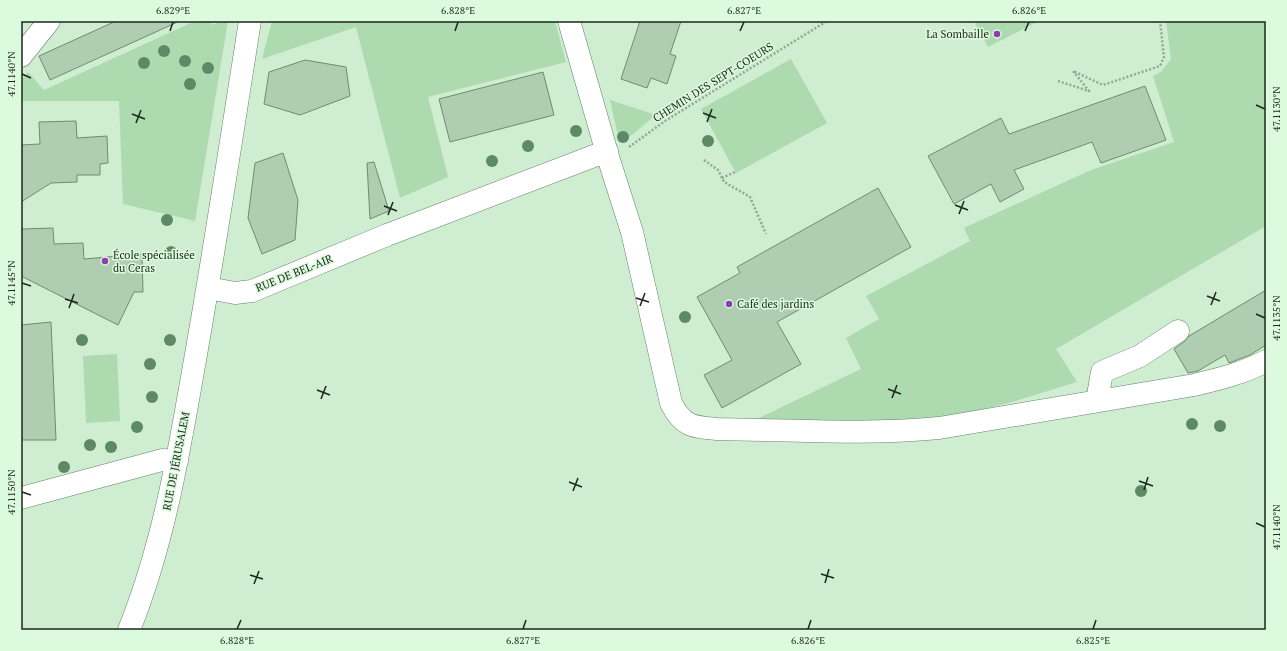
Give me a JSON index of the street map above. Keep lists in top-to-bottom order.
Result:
{
  "streets": {
    "street": ["RUE DE BEL-AIR", "RUE DE JÉRUSALEM"],
    "path": ["CHEMIN DES SEPT-COEURS"]
  },
  "crossings": [
    ["CHEMIN DES SEPT-COEURS", "RUE DE BEL-AIR"],
    ["RUE DE BEL-AIR", "RUE DE JÉRUSALEM"]
  ],
  "places": ["La Sombaille", "École spécialisée du Ceras", "Café des jardins"],
  "coordinates": [
    "6.829°E",
    "6.828°E",
    "6.827°E",
    "6.826°E",
    "47.1140°N",
    "47.1130°N",
    "47.1145°N",
    "47.1135°N",
    "47.1150°N",
    "6.825°E"
  ]
}
